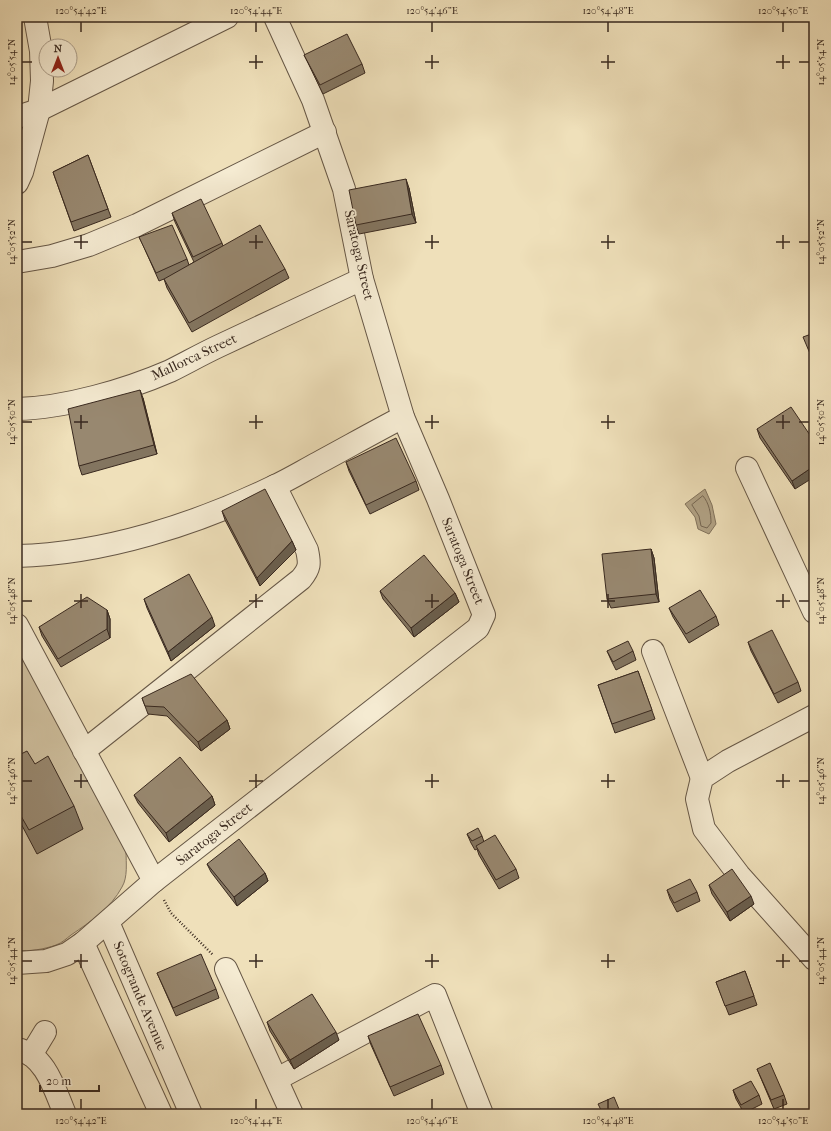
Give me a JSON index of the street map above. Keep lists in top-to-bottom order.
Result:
{
  "streets": {
    "street": ["Saratoga Street", "Mallorca Street", "Sotogrande Avenue"]
  },
  "crossings": [
    ["Saratoga Street", "Mallorca Street"],
    ["Saratoga Street", "Sotogrande Avenue"]
  ],
  "scale_bar": "20 m",
  "north": "top",
  "coordinates": [
    "120°54'42\"E",
    "120°54'44\"E",
    "120°54'46\"E",
    "120°54'48\"E",
    "120°54'50\"E",
    "14°05'54\"N",
    "14°05'52\"N",
    "14°05'50\"N",
    "14°05'48\"N",
    "14°05'46\"N",
    "14°05'44\"N"
  ]
}
